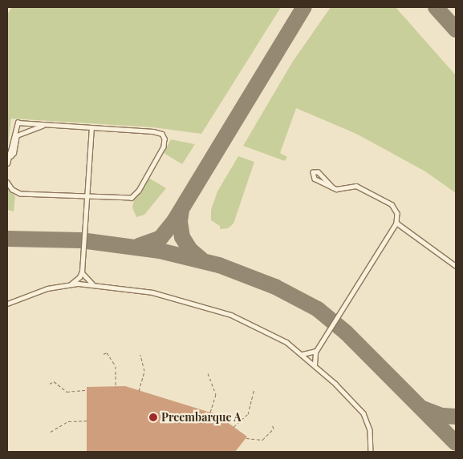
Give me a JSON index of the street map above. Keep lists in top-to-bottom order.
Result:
{
  "places": ["Preembarque A"]
}
